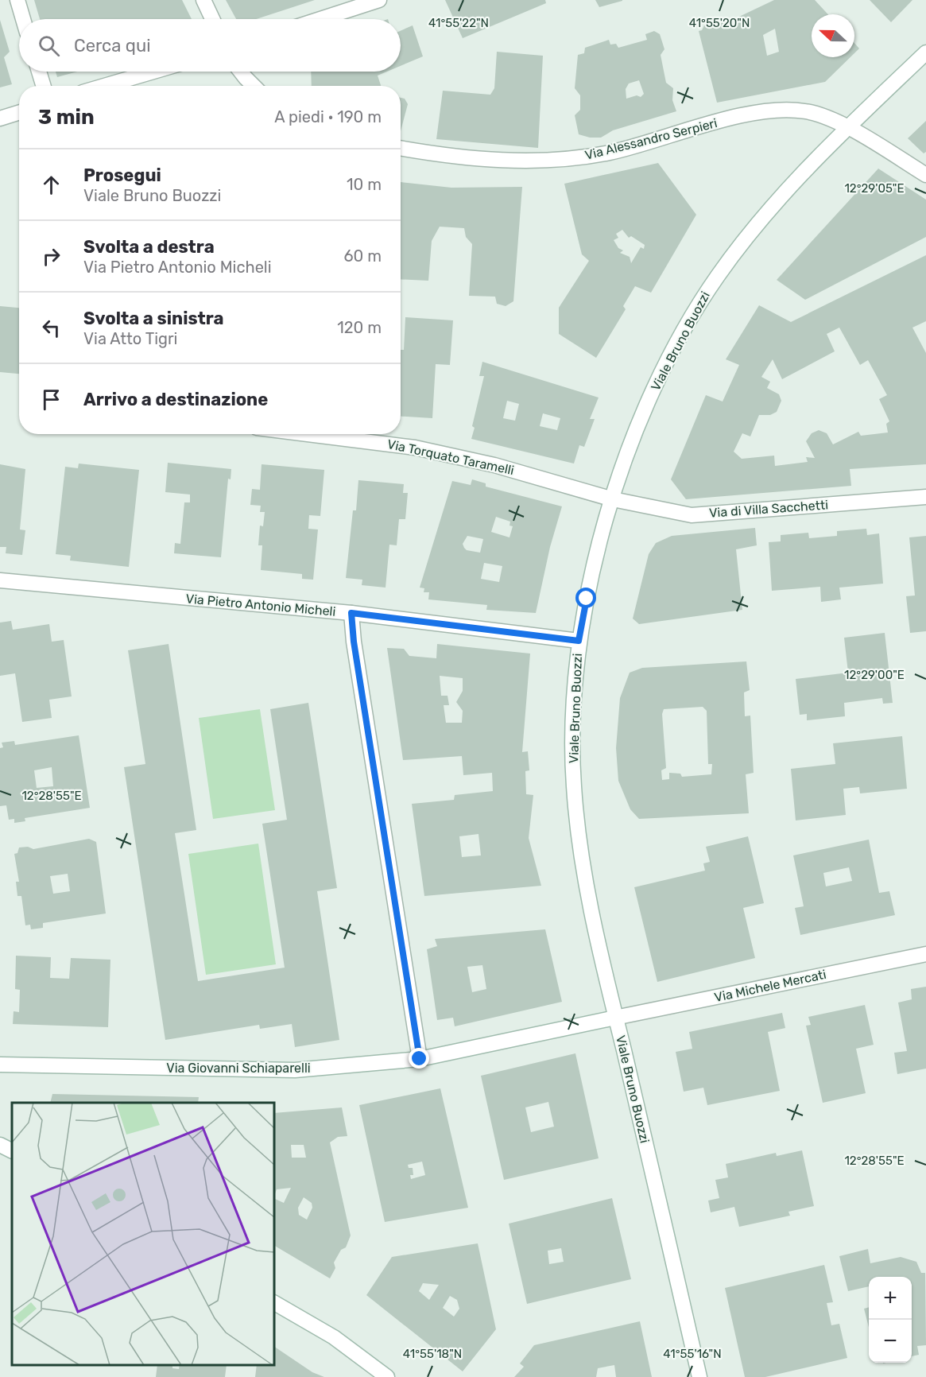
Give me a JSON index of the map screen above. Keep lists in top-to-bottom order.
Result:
{
  "streets": {
    "street": [
      "Via Alessandro Serpieri",
      "Viale Bruno Buozzi",
      "Via Torquato Taramelli",
      "Via di Villa Sacchetti",
      "Via Pietro Antonio Micheli",
      "Via Michele Mercati",
      "Via Giovanni Schiaparelli"
    ]
  },
  "crossings": [
    ["Via Alessandro Serpieri", "Viale Bruno Buozzi"],
    ["Viale Bruno Buozzi", "Via Torquato Taramelli"],
    ["Viale Bruno Buozzi", "Via di Villa Sacchetti"],
    ["Viale Bruno Buozzi", "Via Pietro Antonio Micheli"],
    ["Viale Bruno Buozzi", "Via Michele Mercati"],
    ["Viale Bruno Buozzi", "Via Giovanni Schiaparelli"],
    ["Via Torquato Taramelli", "Via di Villa Sacchetti"],
    ["Via Michele Mercati", "Via Giovanni Schiaparelli"]
  ],
  "north": "left",
  "page": {
    "search": "Cerca qui",
    "heading": ["3 min", "A piedi · 190 m"],
    "list": [
      ["Prosegui", "Viale Bruno Buozzi", "10 m"],
      ["Svolta a destra", "Via Pietro Antonio Micheli", "60 m"],
      ["Svolta a sinistra", "Via Atto Tigri", "120 m"],
      "Arrivo a destinazione"
    ],
    "map_buttons": ["+", "−"]
  },
  "coordinates": [
    "41°55'22\"N",
    "41°55'20\"N",
    "12°29'05\"E",
    "12°29'00\"E",
    "12°28'55\"E",
    "41°55'18\"N",
    "41°55'16\"N"
  ]
}
